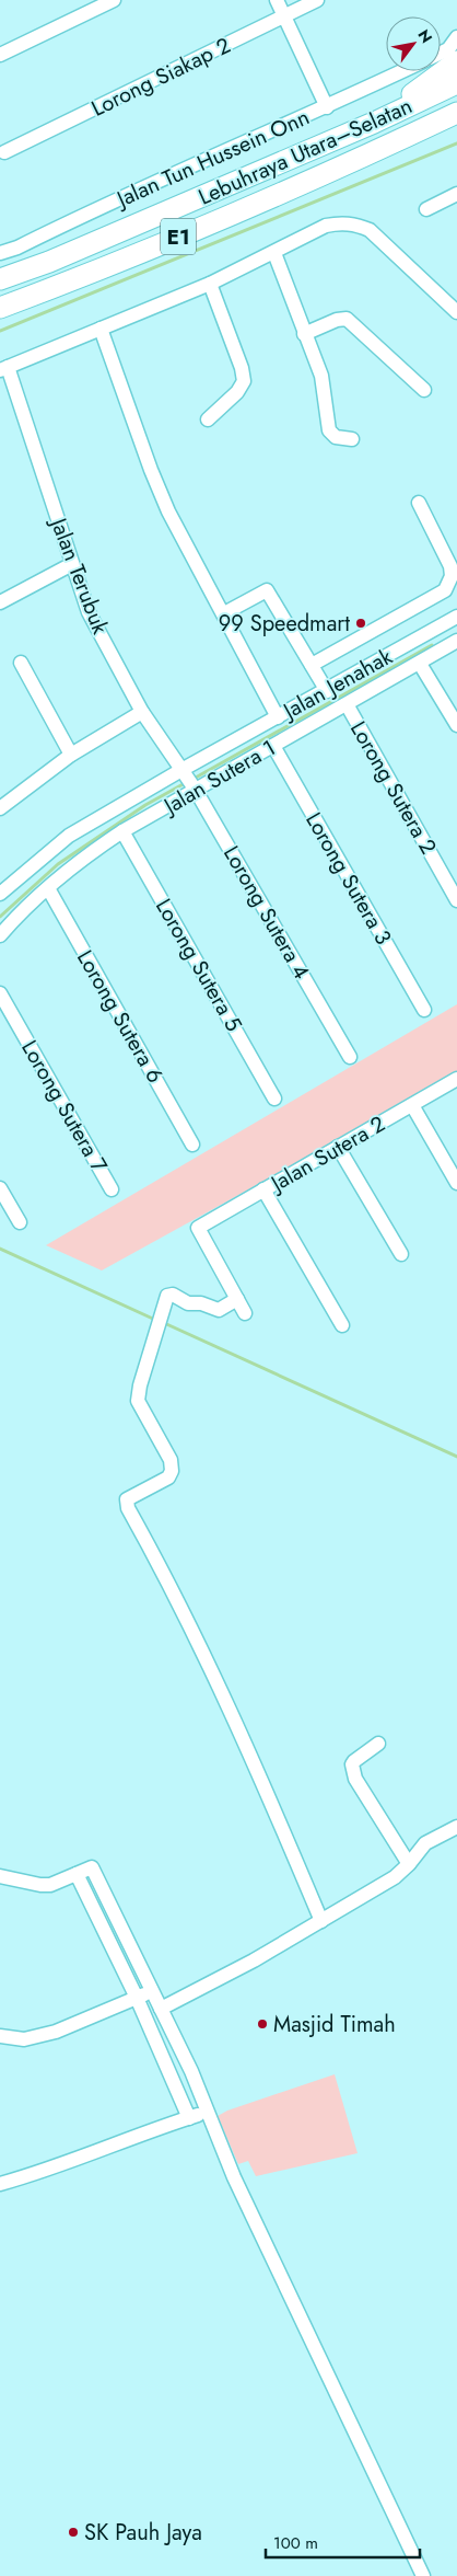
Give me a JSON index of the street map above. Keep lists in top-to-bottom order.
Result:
{
  "streets": {
    "highway": ["Lebuhraya Utara–Selatan", "E1"],
    "street": [
      "Lorong Siakap 2",
      "Jalan Tun Hussein Onn",
      "Jalan Terubuk",
      "Jalan Jenahak",
      "Jalan Sutera 1",
      "Lorong Sutera 2",
      "Lorong Sutera 3",
      "Lorong Sutera 4",
      "Lorong Sutera 5",
      "Lorong Sutera 6",
      "Lorong Sutera 7",
      "Jalan Sutera 2"
    ]
  },
  "crossings": [
    ["Jalan Terubuk", "Jalan Jenahak"],
    ["Jalan Terubuk", "Lorong Sutera 4"],
    ["Jalan Jenahak", "Lorong Sutera 4"],
    ["Jalan Sutera 1", "Lorong Sutera 2"],
    ["Jalan Sutera 1", "Lorong Sutera 3"],
    ["Jalan Sutera 1", "Lorong Sutera 4"],
    ["Jalan Sutera 1", "Lorong Sutera 5"],
    ["Jalan Sutera 1", "Lorong Sutera 6"]
  ],
  "places": ["99 Speedmart", "Masjid Timah", "SK Pauh Jaya"],
  "scale_bar": "100 m",
  "north": "top right"
}
